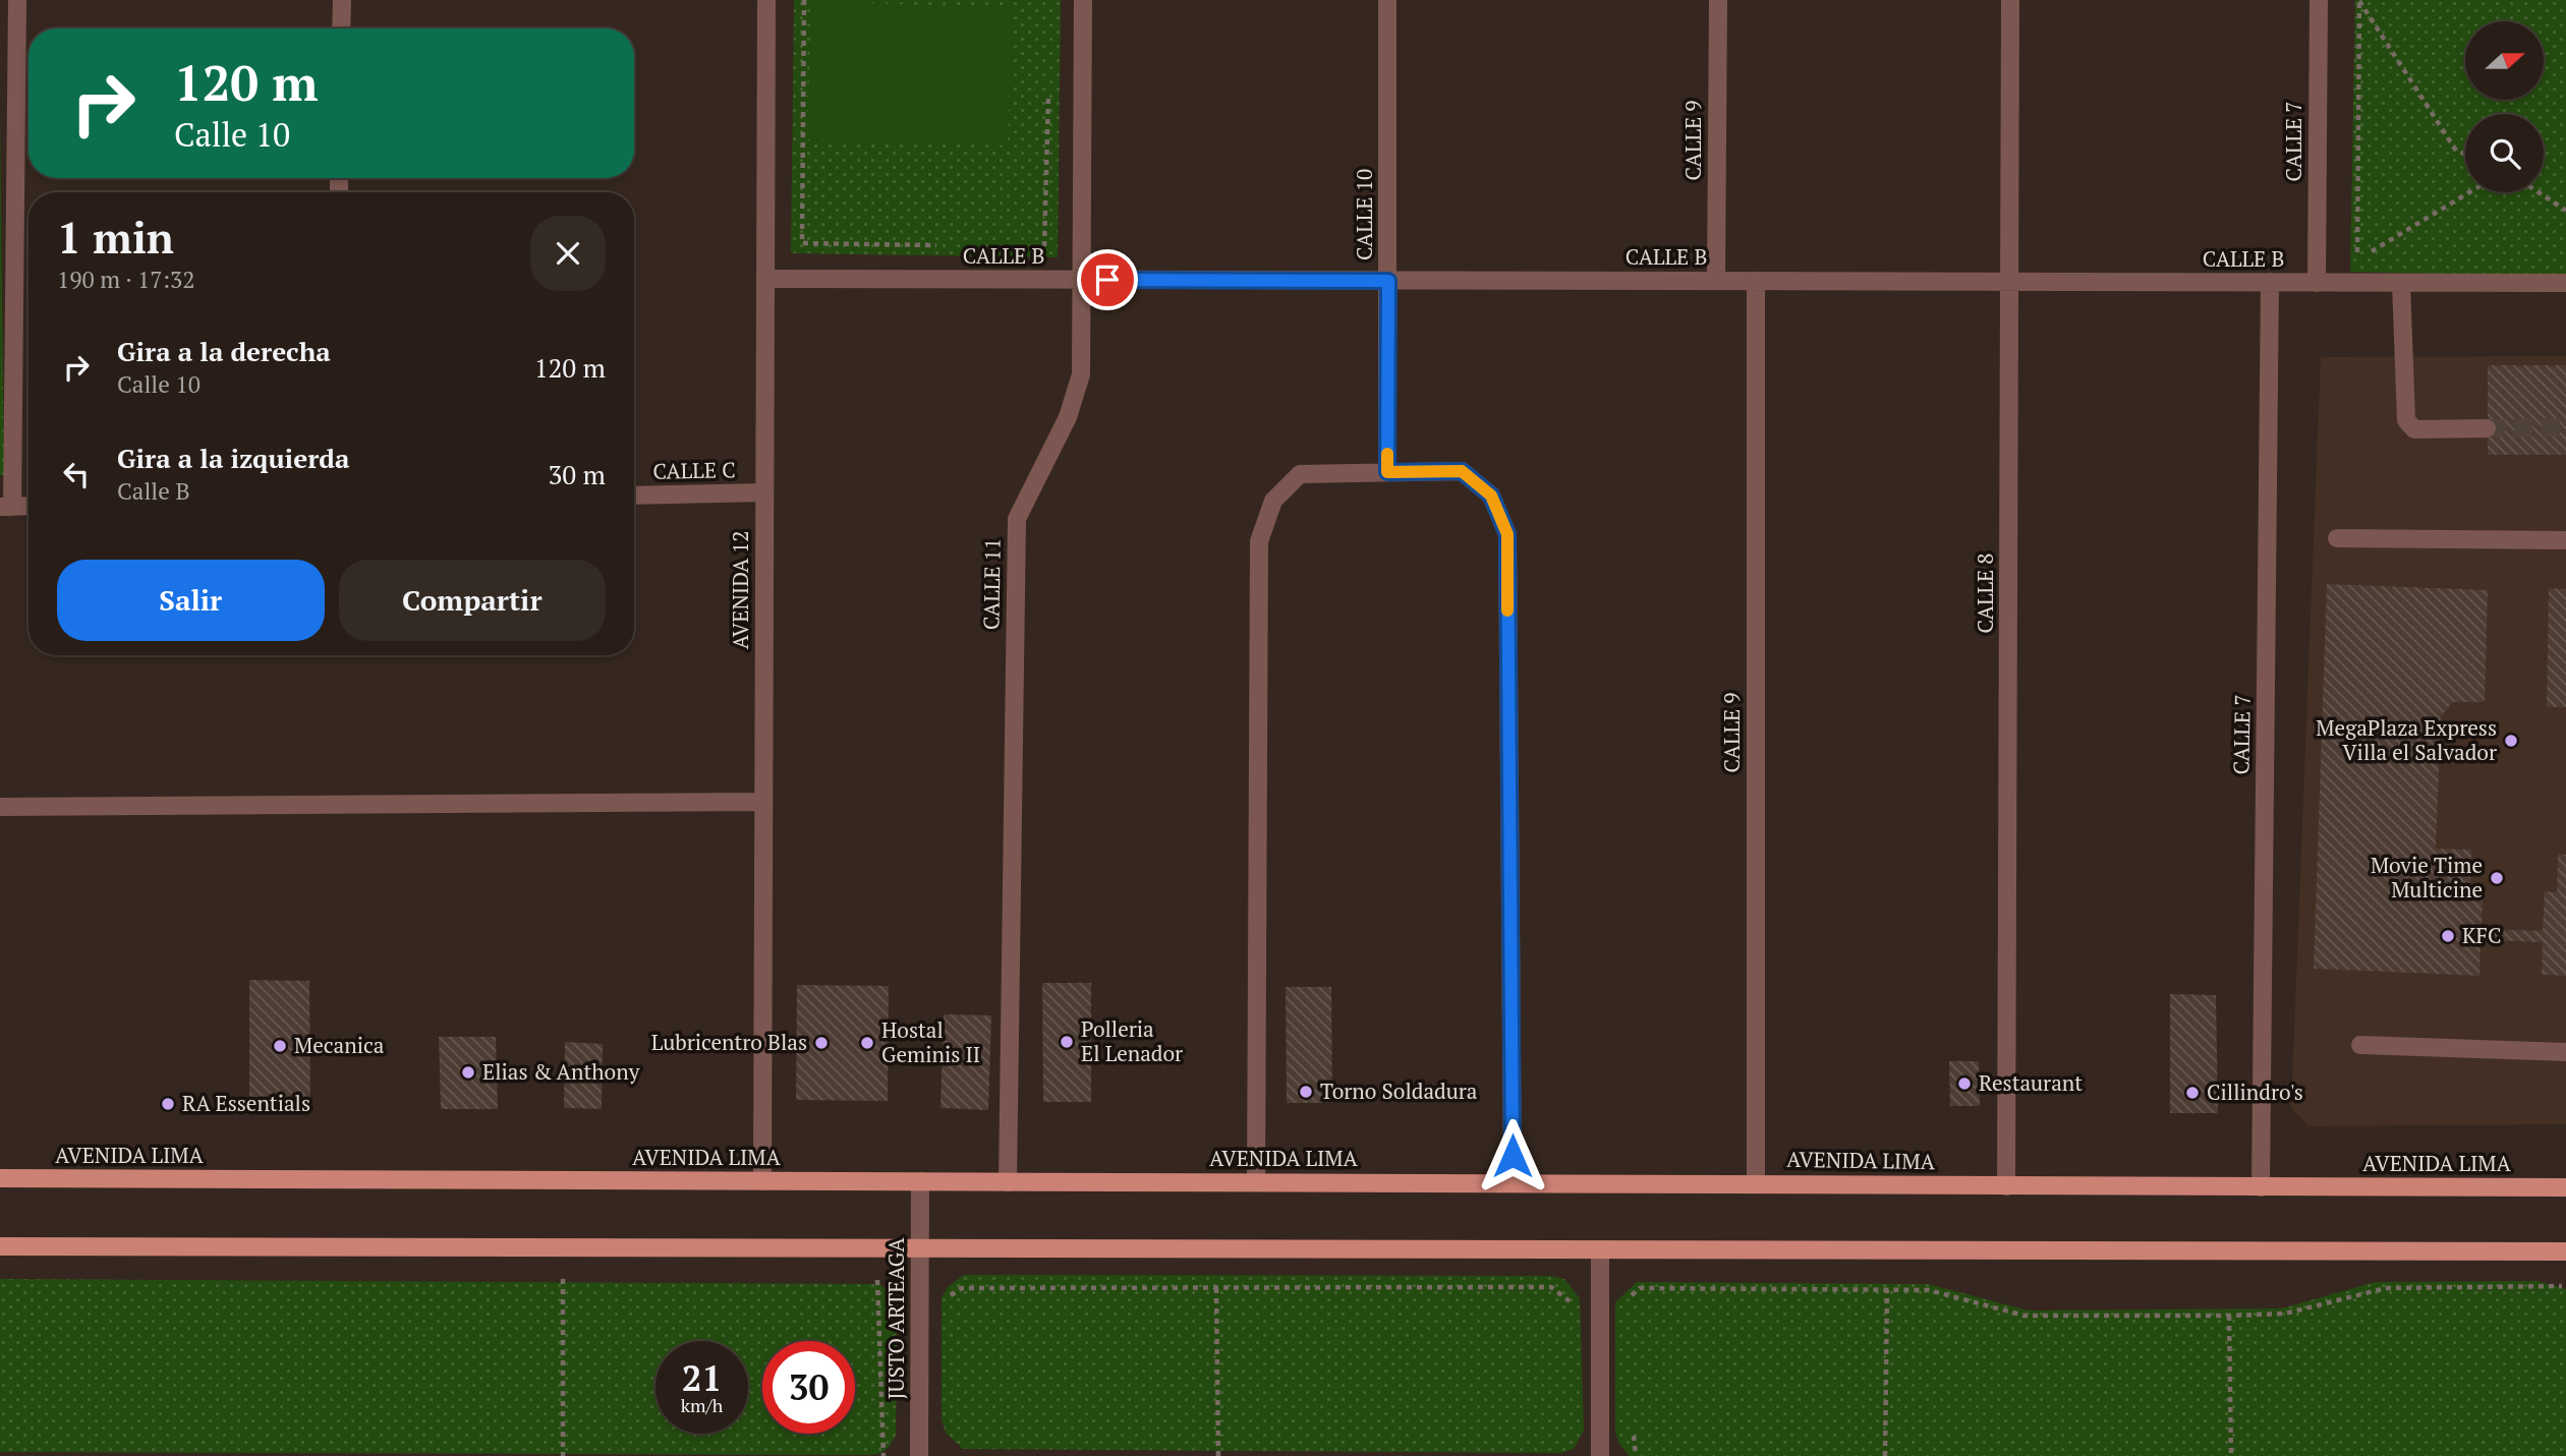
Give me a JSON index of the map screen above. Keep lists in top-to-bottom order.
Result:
{
  "streets": {
    "main road": ["AVENIDA LIMA"],
    "street": [
      "CALLE 9",
      "CALLE 7",
      "CALLE 10",
      "CALLE B",
      "CALLE C",
      "CALLE 11",
      "AVENIDA 12",
      "CALLE 8",
      "JUSTO ARTEAGA"
    ]
  },
  "crossings": [
    ["CALLE 9", "CALLE B"],
    ["CALLE 9", "AVENIDA LIMA"],
    ["CALLE 7", "CALLE B"],
    ["CALLE 7", "AVENIDA LIMA"],
    ["CALLE 10", "CALLE B"],
    ["CALLE B", "CALLE 11"],
    ["CALLE B", "AVENIDA 12"],
    ["CALLE B", "CALLE 8"],
    ["CALLE C", "AVENIDA 12"],
    ["CALLE 11", "AVENIDA LIMA"],
    ["AVENIDA 12", "AVENIDA LIMA"],
    ["CALLE 8", "AVENIDA LIMA"],
    ["AVENIDA LIMA", "JUSTO ARTEAGA"]
  ],
  "places": [
    "MegaPlaza Express Villa el Salvador",
    "Movie Time Multicine",
    "KFC",
    "Polleria El Lenador",
    "Lubricentro Blas",
    "Hostal Geminis II",
    "Mecanica",
    "Elias & Anthony",
    "Restaurant",
    "Torno Soldadura",
    "Cillindro's",
    "RA Essentials"
  ],
  "north": "right",
  "page": {
    "turn": ["120 m", "Calle 10"],
    "heading": ["1 min", "190 m · 17:32"],
    "list": [
      {
        "name": "Gira a la derecha",
        "note": "Calle 10",
        "value": "120 m"
      },
      {
        "name": "Gira a la izquierda",
        "note": "Calle B",
        "value": "30 m"
      }
    ],
    "buttons": ["Salir", "Compartir"],
    "speed": "21 km/h",
    "limit": "30"
  }
}
